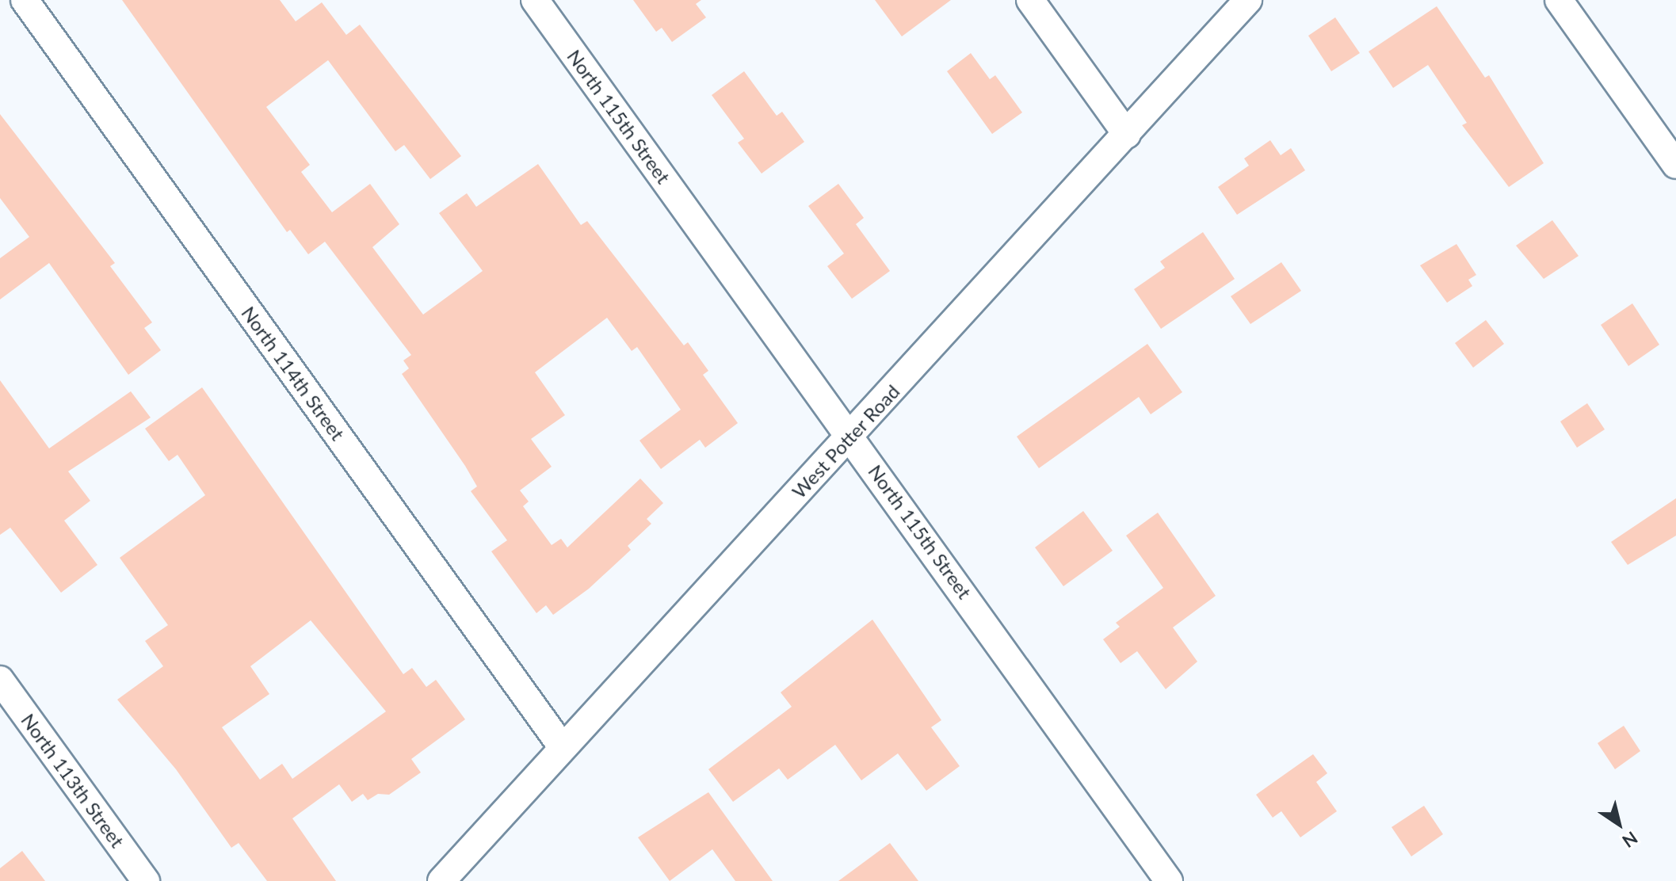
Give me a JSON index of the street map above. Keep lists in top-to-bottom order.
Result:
{
  "streets": {
    "street": [
      "North 115th Street",
      "North 114th Street",
      "West Potter Road",
      "North 113th Street"
    ]
  },
  "crossings": [
    ["North 115th Street", "West Potter Road"],
    ["North 114th Street", "West Potter Road"]
  ],
  "north": "bottom right"
}
